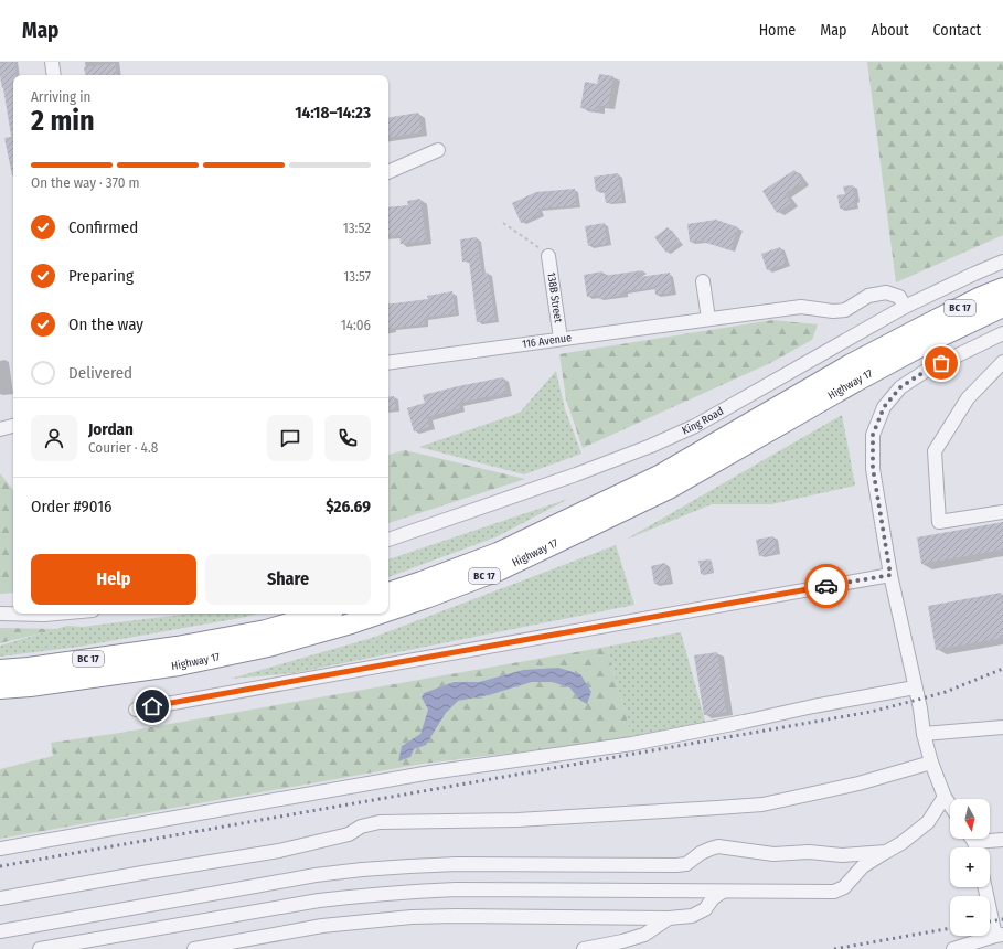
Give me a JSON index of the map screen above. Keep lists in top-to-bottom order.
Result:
{
  "streets": {
    "highway": ["BC 17", "Highway 17"],
    "street": ["138B Street", "116 Avenue", "King Road"]
  },
  "crossings": [
    ["138B Street", "116 Avenue"],
    ["116 Avenue", "King Road"]
  ],
  "north": "bottom",
  "page": {
    "header": "Map",
    "nav": [
      "Home",
      "Map",
      "About",
      "Contact"
    ],
    "heading": ["2 min", "Arriving in", "14:18–14:23"],
    "panel": [
      "Jordan",
      "Courier · 4.8",
      "Order #9016",
      "$26.69"
    ],
    "bar": "On the way · 370 m",
    "list": [
      ["Confirmed", "13:52"],
      ["Preparing", "13:57"],
      ["On the way", "14:06"],
      "Delivered"
    ],
    "buttons": ["Help", "Share"],
    "map_buttons": ["+", "−"]
  }
}
